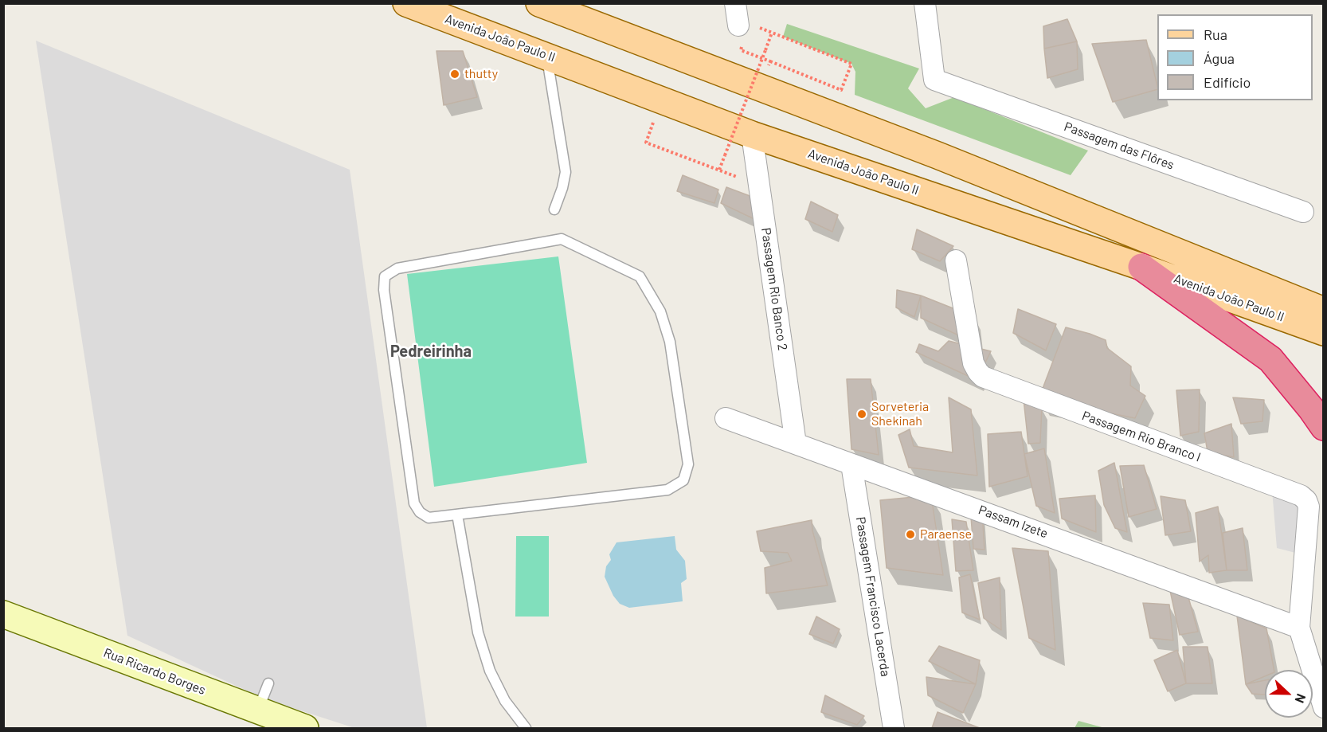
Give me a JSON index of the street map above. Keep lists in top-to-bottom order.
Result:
{
  "streets": {
    "main road": ["Avenida João Paulo II"],
    "street": [
      "Passagem das Flôres",
      "Passagem Rio Banco 2",
      "Passagem Rio Branco I",
      "Passam Izete",
      "Passagem Francisco Lacerda",
      "Rua Ricardo Borges"
    ]
  },
  "crossings": [
    ["Avenida João Paulo II", "Passagem Rio Banco 2"],
    ["Passagem Rio Banco 2", "Passam Izete"],
    ["Passagem Rio Branco I", "Passam Izete"],
    ["Passam Izete", "Passagem Francisco Lacerda"]
  ],
  "districts": ["Pedreirinha"],
  "places": ["thutty", "Sorveteria Shekinah", "Paraense"],
  "legend": ["Rua", "Água", "Edifício"],
  "north": "right"
}
